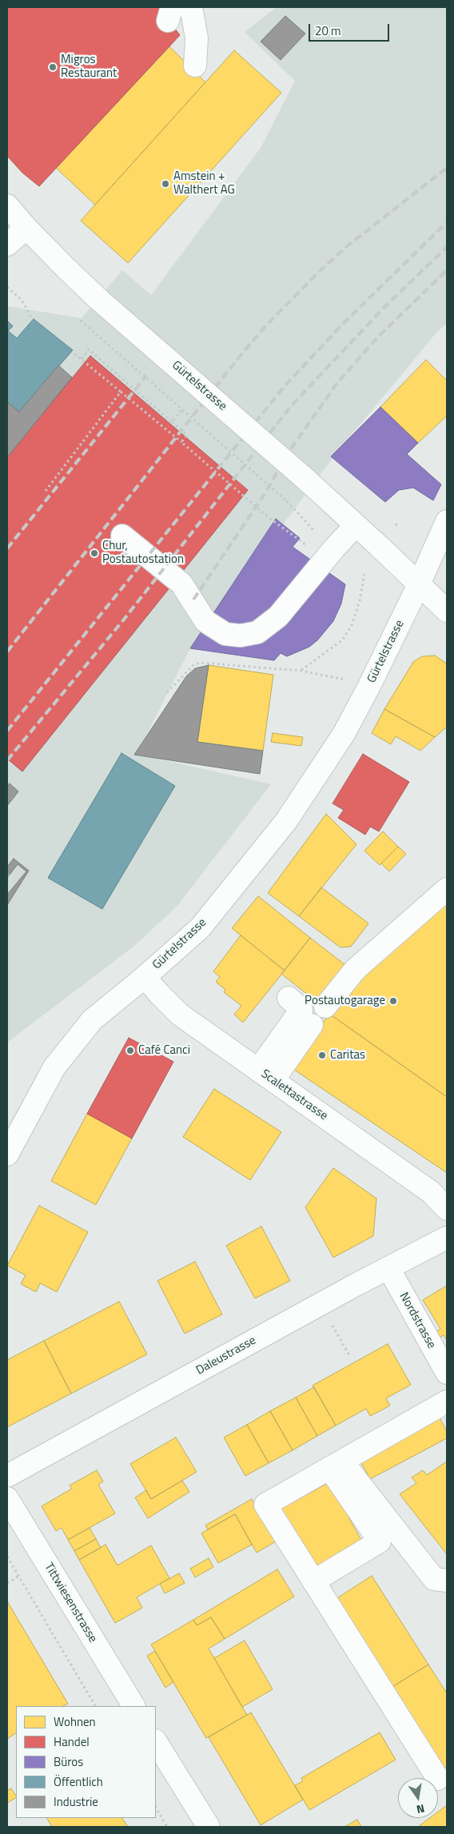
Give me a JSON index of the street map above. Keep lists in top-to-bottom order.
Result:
{
  "streets": {
    "street": [
      "Gürtelstrasse",
      "Scalettastrasse",
      "Nordstrasse",
      "Daleustrasse",
      "Tittwiesenstrasse"
    ]
  },
  "crossings": [
    ["Gürtelstrasse", "Scalettastrasse"],
    ["Nordstrasse", "Daleustrasse"]
  ],
  "places": [
    "Migros Restaurant",
    "Amstein + Walthert AG",
    "Chur, Postautostation",
    "Postautogarage",
    "Café Canci",
    "Caritas"
  ],
  "legend": [
    "Wohnen",
    "Handel",
    "Büros",
    "Öffentlich",
    "Industrie"
  ],
  "scale_bar": "20 m",
  "north": "bottom"
}
